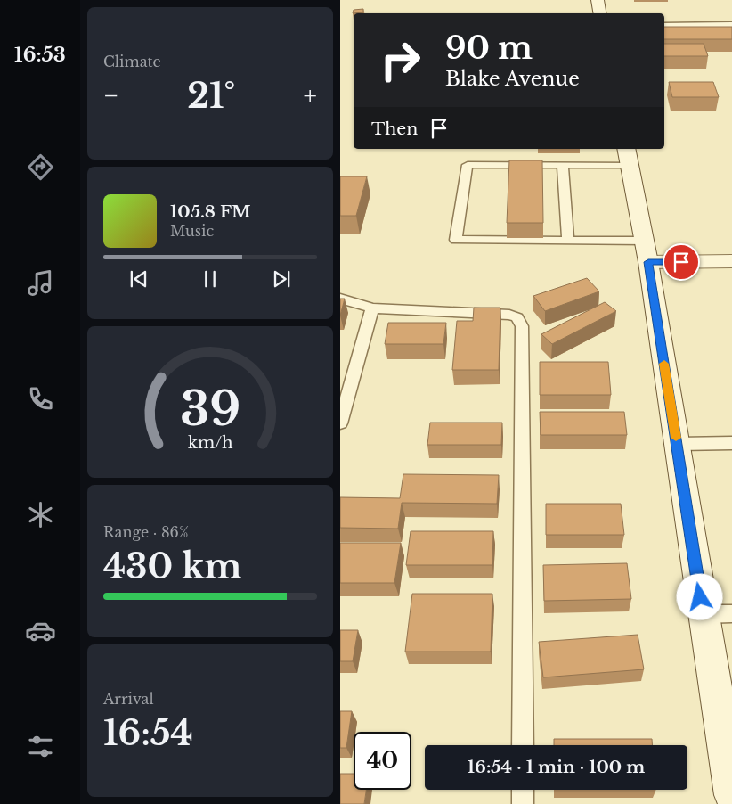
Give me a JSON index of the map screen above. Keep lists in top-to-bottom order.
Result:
{
  "page": {
    "tabs": "16:53",
    "tile": [
      "Climate",
      ["Range · 86%", "430 km"],
      ["Arrival", "16:54"]
    ],
    "turn": ["90 m", "Blake Avenue"],
    "heat": ["−", "21°", "+"],
    "then": "Then",
    "song": ["105.8 FM", "Music"],
    "limit": "40",
    "trip": "16:54 · 1 min · 100 m",
    "gauge": ["39", "km/h"]
  }
}
